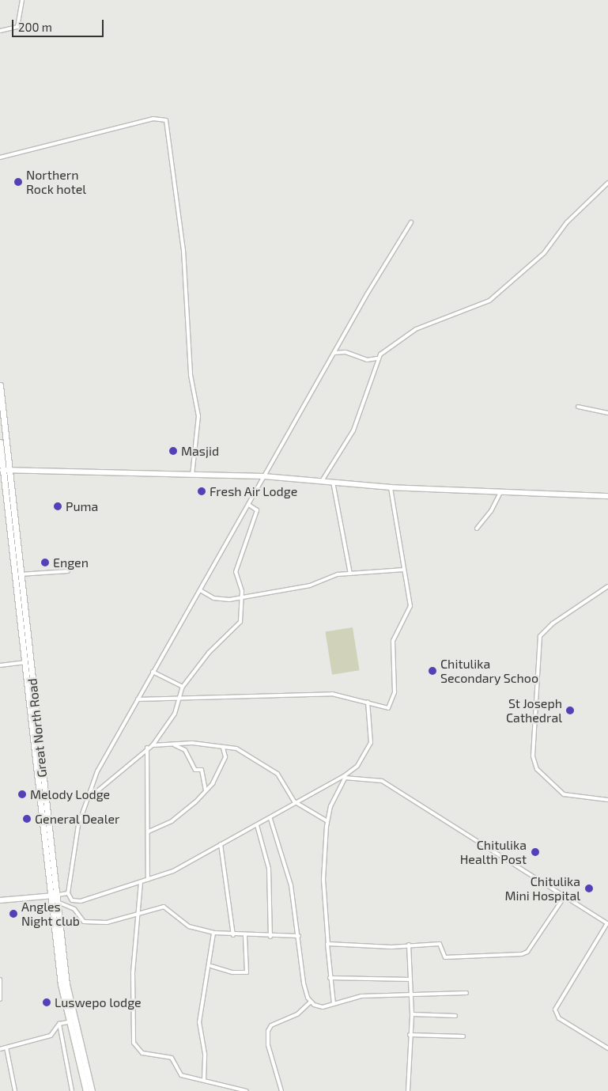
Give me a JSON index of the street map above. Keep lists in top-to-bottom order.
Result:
{
  "streets": {
    "highway": ["Great North Road"]
  },
  "places": [
    "Northern Rock hotel",
    "Masjid",
    "Fresh Air Lodge",
    "Puma",
    "Engen",
    "Chitulika Secondary Schoo",
    "St Joseph Cathedral",
    "Melody Lodge",
    "General Dealer",
    "Chitulika Health Post",
    "Chitulika Mini Hospital",
    "Angles Night club",
    "Luswepo lodge"
  ],
  "scale_bar": "200 m"
}
